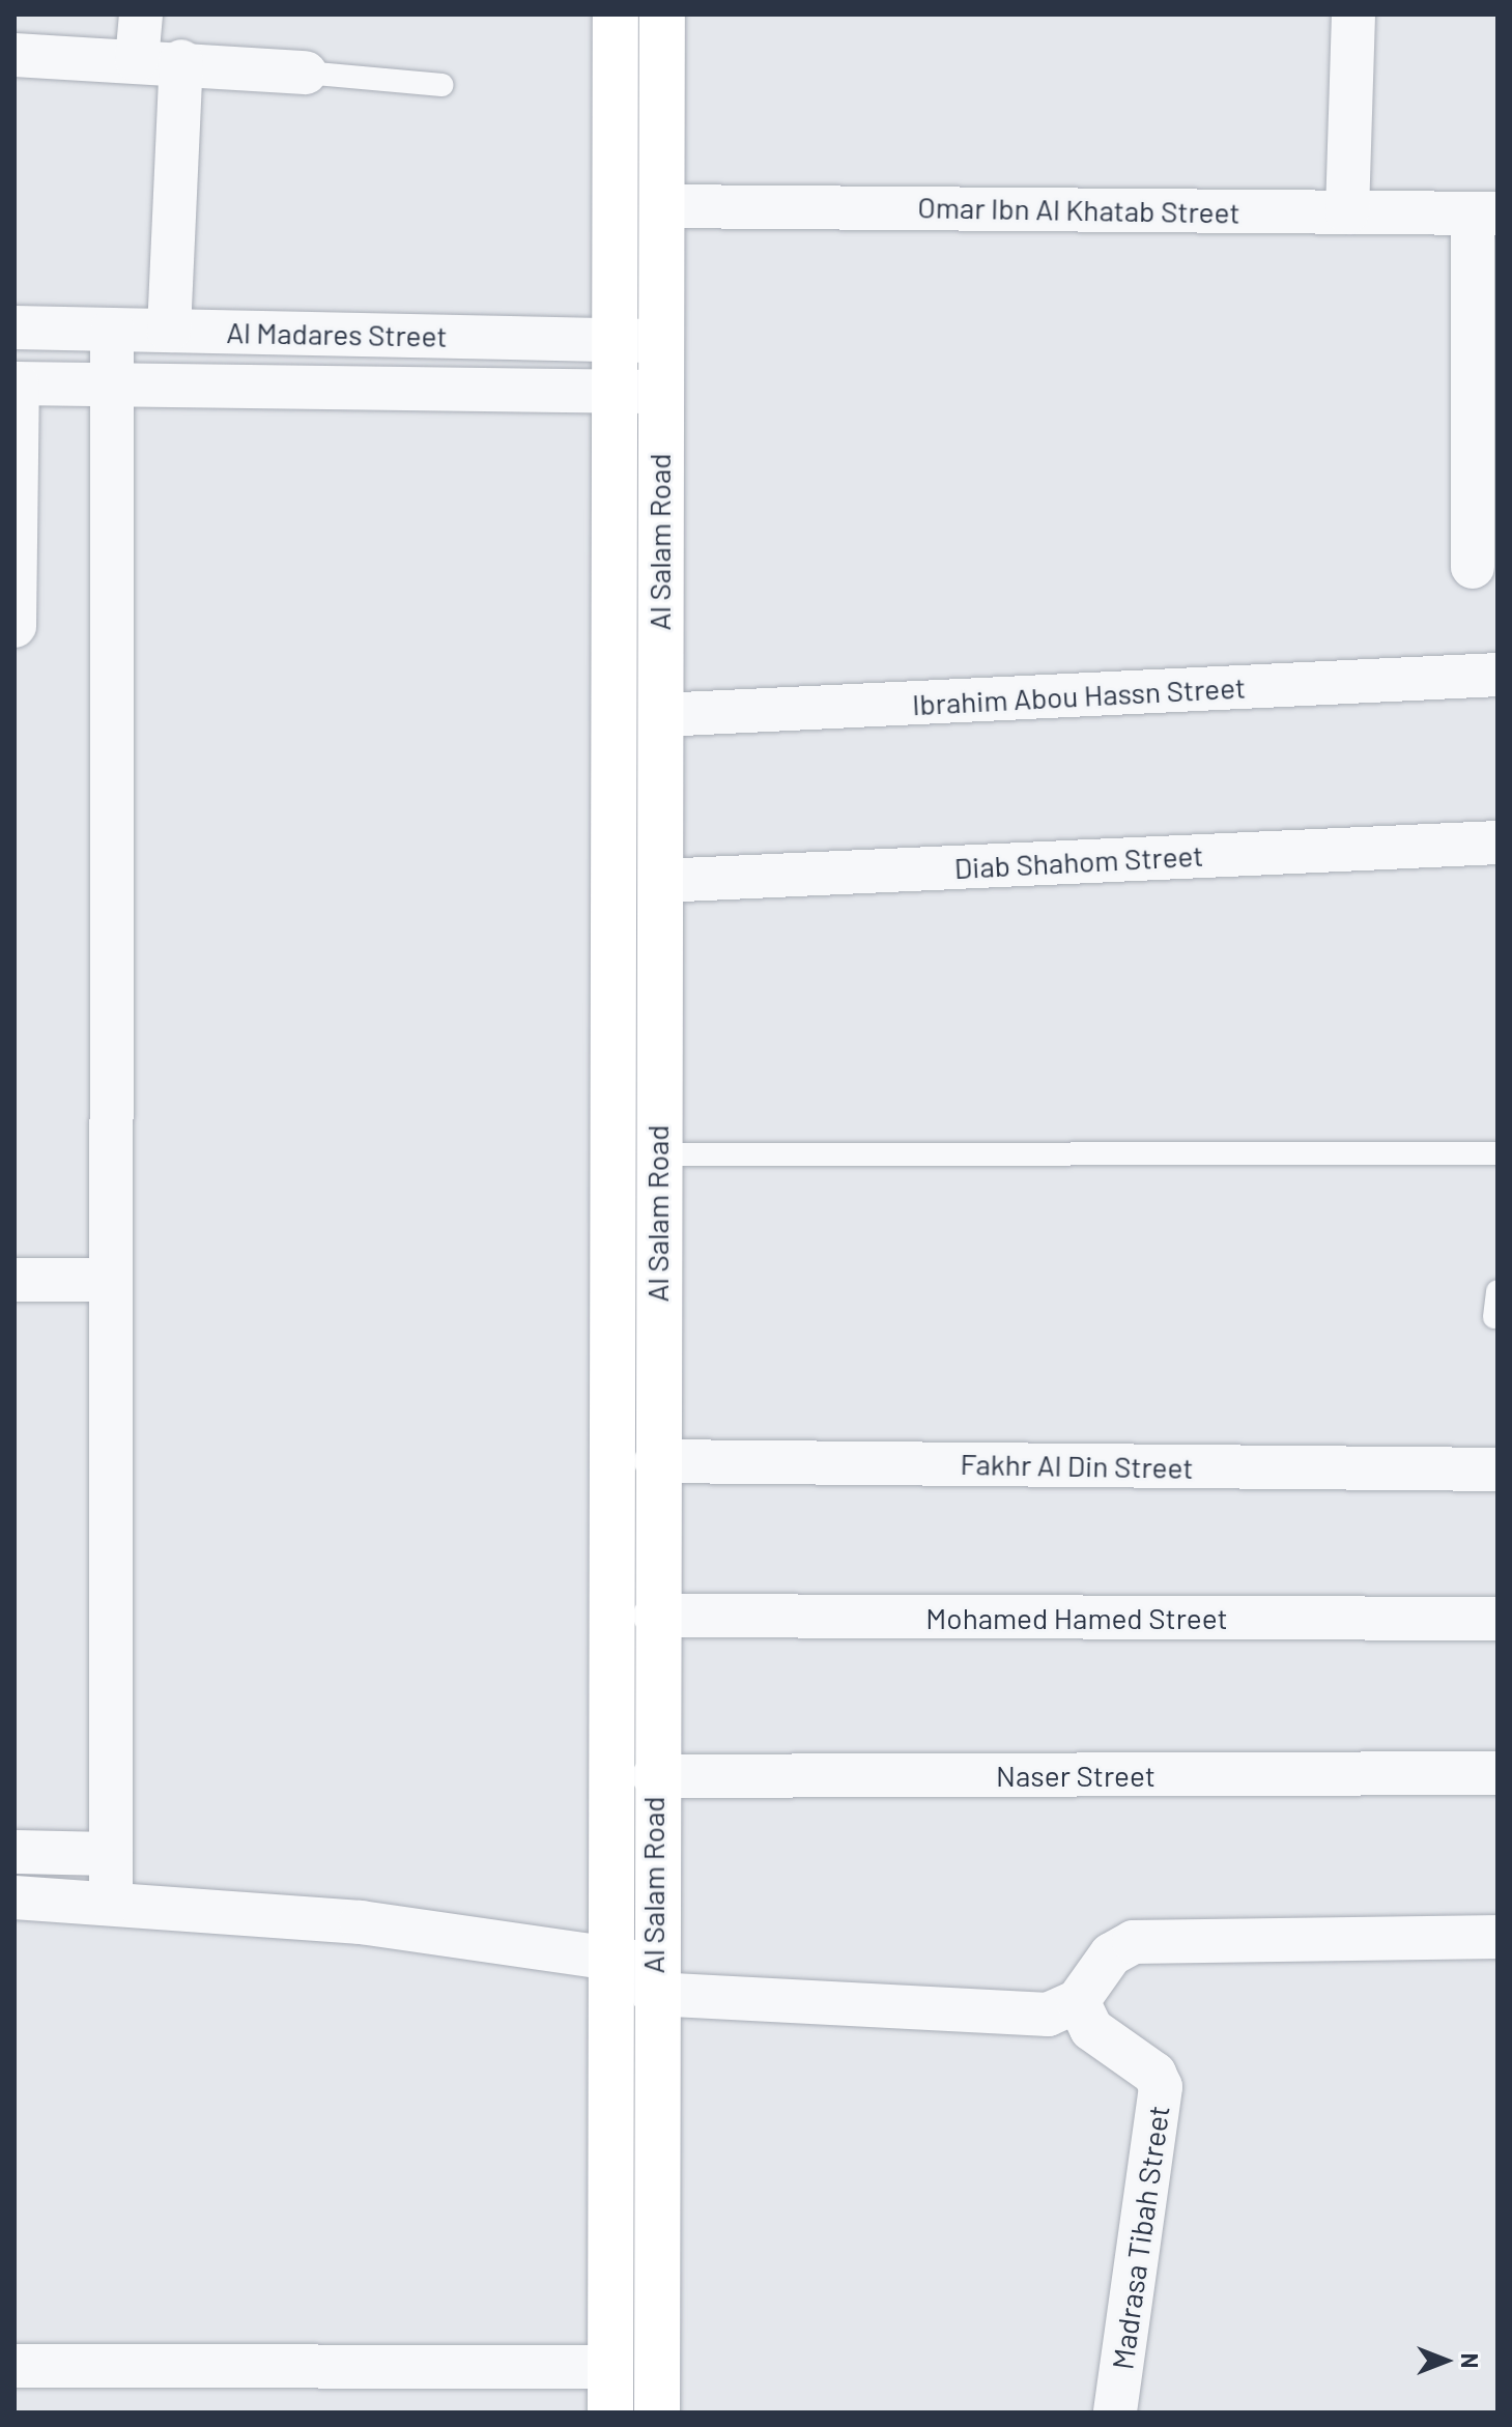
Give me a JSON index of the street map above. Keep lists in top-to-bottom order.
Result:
{
  "streets": {
    "main road": ["Al Salam Road"],
    "street": [
      "Omar Ibn Al Khatab Street",
      "Al Madares Street",
      "Ibrahim Abou Hassn Street",
      "Diab Shahom Street",
      "Fakhr Al Din Street",
      "Mohamed Hamed Street",
      "Naser Street",
      "Madrasa Tibah Street"
    ]
  },
  "crossings": [
    ["Omar Ibn Al Khatab Street", "Al Salam Road"],
    ["Al Madares Street", "Al Salam Road"],
    ["Al Salam Road", "Ibrahim Abou Hassn Street"],
    ["Al Salam Road", "Diab Shahom Street"],
    ["Al Salam Road", "Fakhr Al Din Street"],
    ["Al Salam Road", "Mohamed Hamed Street"],
    ["Al Salam Road", "Naser Street"]
  ],
  "north": "right"
}
